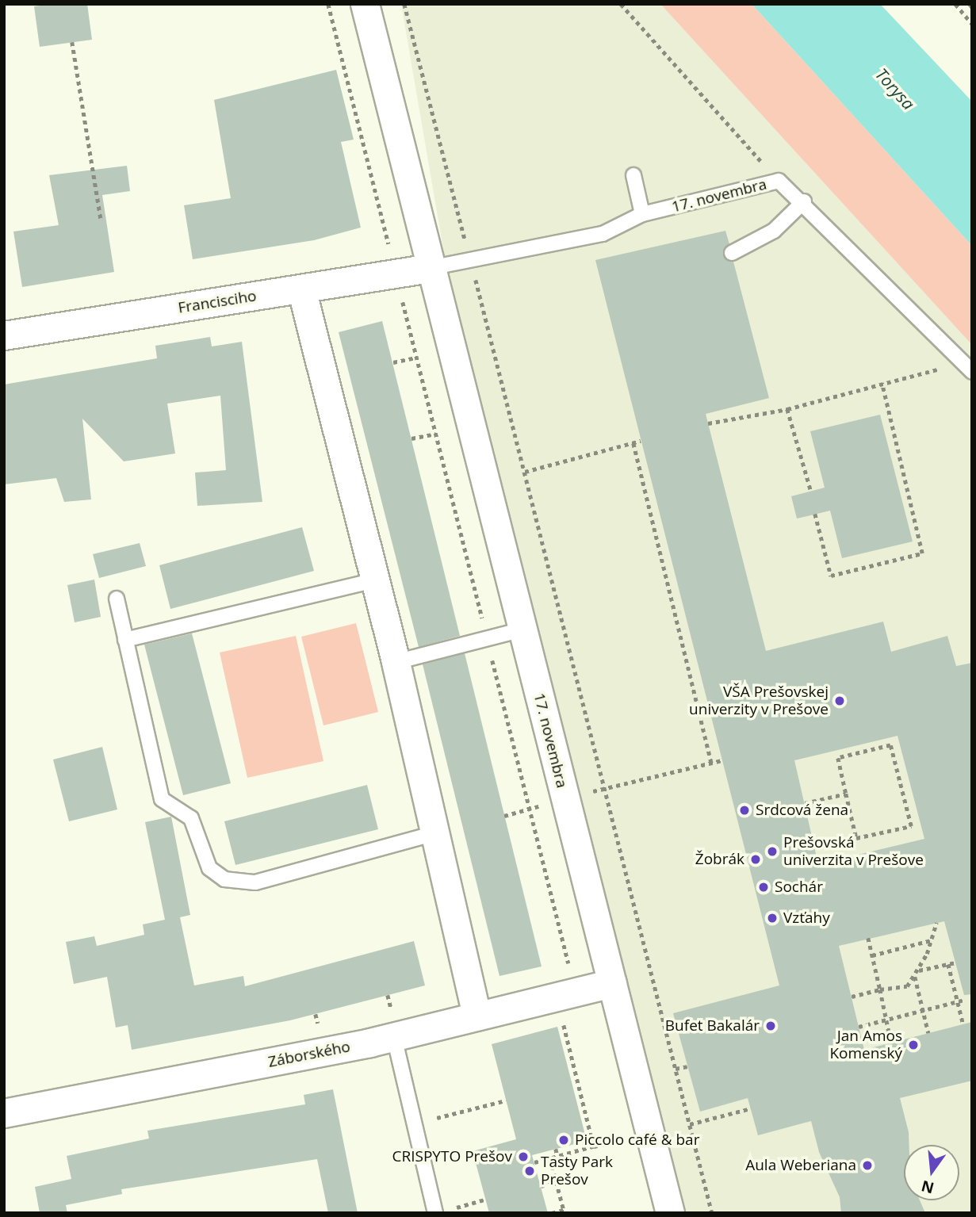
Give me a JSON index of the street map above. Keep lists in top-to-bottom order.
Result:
{
  "streets": {
    "street": ["17. novembra", "Francisciho", "Záborského"]
  },
  "crossings": [
    ["17. novembra", "Francisciho"],
    ["17. novembra", "Záborského"]
  ],
  "water": ["Torysa"],
  "places": [
    "VŠA Prešovskej univerzity v Prešove",
    "Srdcová žena",
    "Prešovská univerzita v Prešove",
    "Žobrák",
    "Sochár",
    "Vzťahy",
    "Bufet Bakalár",
    "Jan Amos Komenský",
    "Piccolo café & bar",
    "CRISPYTO Prešov",
    "Aula Weberiana",
    "Tasty Park Prešov"
  ],
  "north": "bottom"
}
